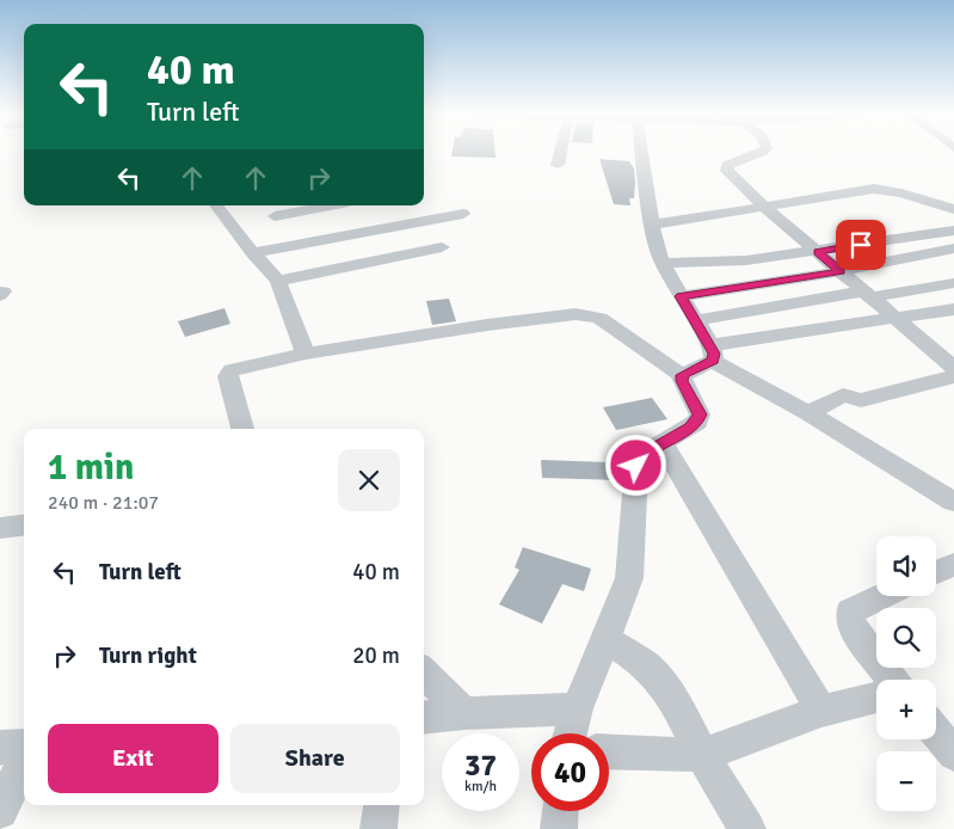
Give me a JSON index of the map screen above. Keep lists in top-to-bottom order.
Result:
{
  "page": {
    "turn": ["40 m", "Turn left"],
    "heading": ["1 min", "240 m · 21:07"],
    "list": [
      {
        "name": "Turn left",
        "value": "40 m"
      },
      {
        "name": "Turn right",
        "value": "20 m"
      }
    ],
    "map_buttons": ["+", "−"],
    "buttons": ["Exit", "Share"],
    "speed": "37 km/h",
    "limit": "40"
  }
}
